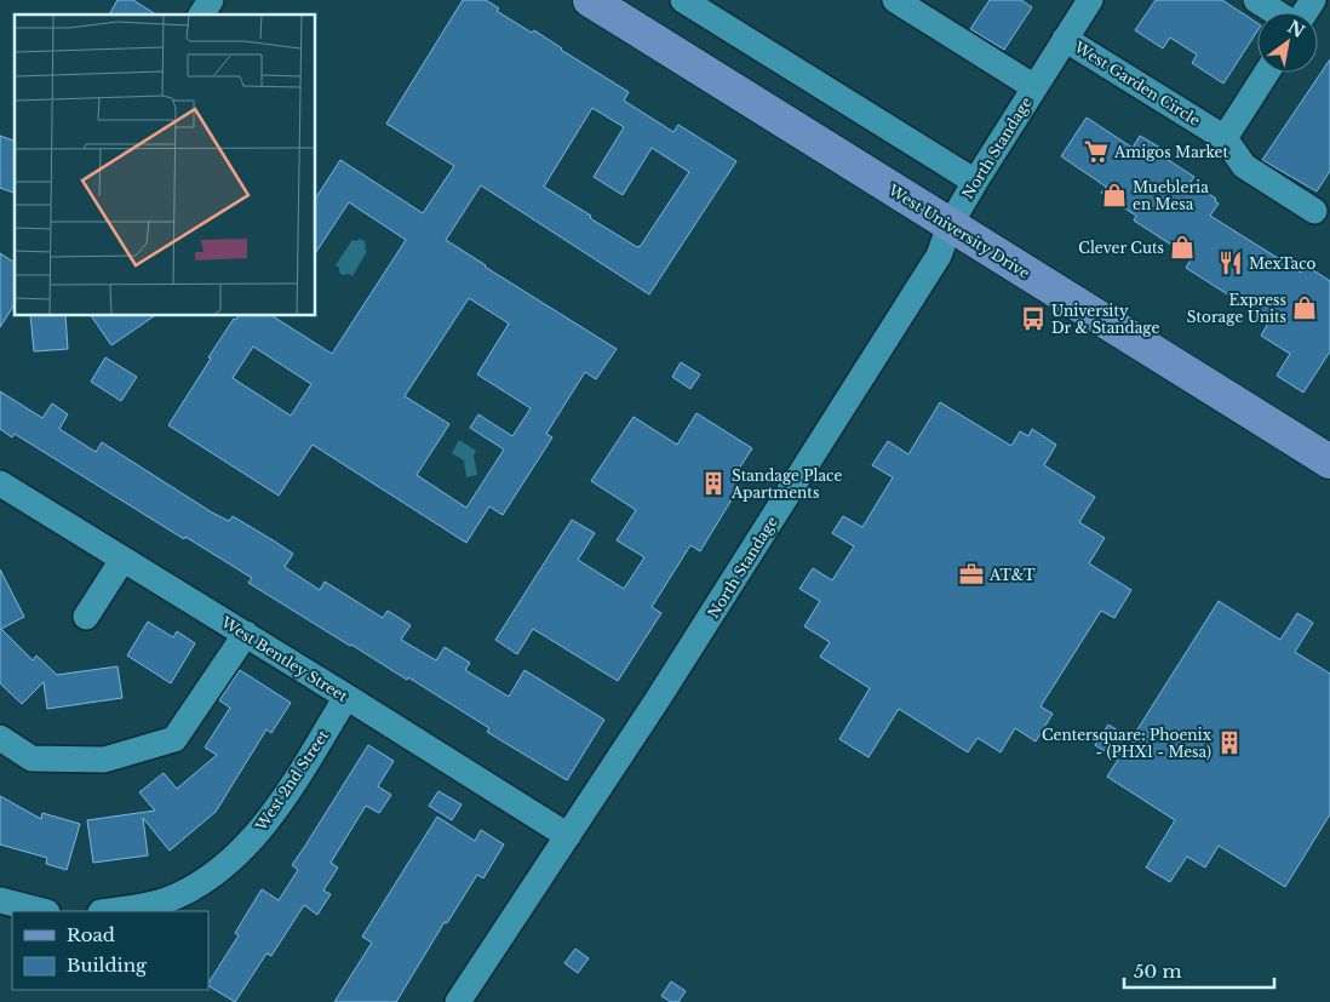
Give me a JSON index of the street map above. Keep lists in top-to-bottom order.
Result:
{
  "streets": {
    "main road": ["West University Drive"],
    "street": [
      "West Garden Circle",
      "North Standage",
      "West Bentley Street",
      "West 2nd Street"
    ]
  },
  "crossings": [
    ["West Garden Circle", "North Standage"],
    ["North Standage", "West University Drive"],
    ["North Standage", "West Bentley Street"],
    ["West Bentley Street", "West 2nd Street"]
  ],
  "places": {
    "supermarket": ["Amigos Market"],
    "shop": ["Muebleria en Mesa", "Clever Cuts", "Express Storage Units"],
    "restaurant": ["MexTaco"],
    "bus stop": ["University Dr & Standage"],
    "building": ["Standage Place Apartments", "Centersquare: Phoenix - (PHX1 - Mesa)"],
    "office": ["AT&T"]
  },
  "legend": ["Road", "Building"],
  "scale_bar": "50 m",
  "north": "top right"
}
